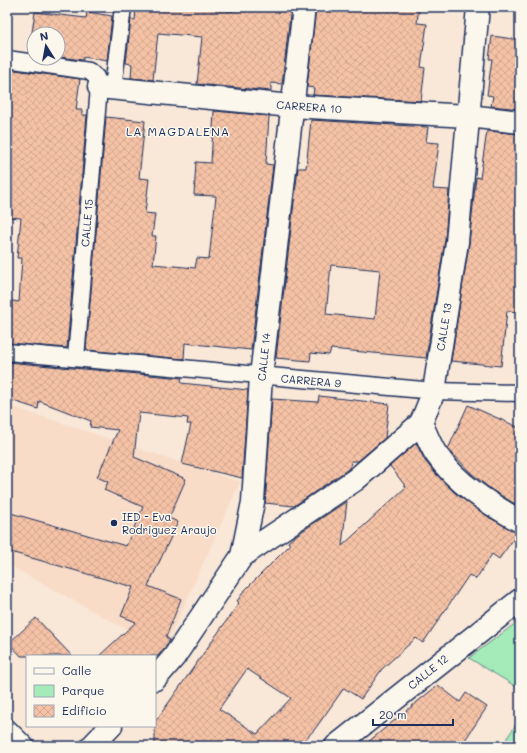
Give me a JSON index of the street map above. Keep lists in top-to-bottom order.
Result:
{
  "streets": {
    "street": [
      "CARRERA 10",
      "CALLE 13",
      "CALLE 14",
      "CALLE 12"
    ],
    "lane": ["CALLE 15", "CARRERA 9"]
  },
  "crossings": [
    ["CARRERA 10", "CALLE 15"],
    ["CARRERA 10", "CALLE 13"],
    ["CARRERA 10", "CALLE 14"],
    ["CALLE 15", "CARRERA 9"],
    ["CALLE 13", "CALLE 14"],
    ["CALLE 13", "CARRERA 9"],
    ["CALLE 14", "CARRERA 9"]
  ],
  "districts": ["LA MAGDALENA"],
  "places": ["IED - Eva Rodriguez Araujo"],
  "legend": ["Calle", "Parque", "Edificio"],
  "scale_bar": "20 m",
  "north": "top"
}
